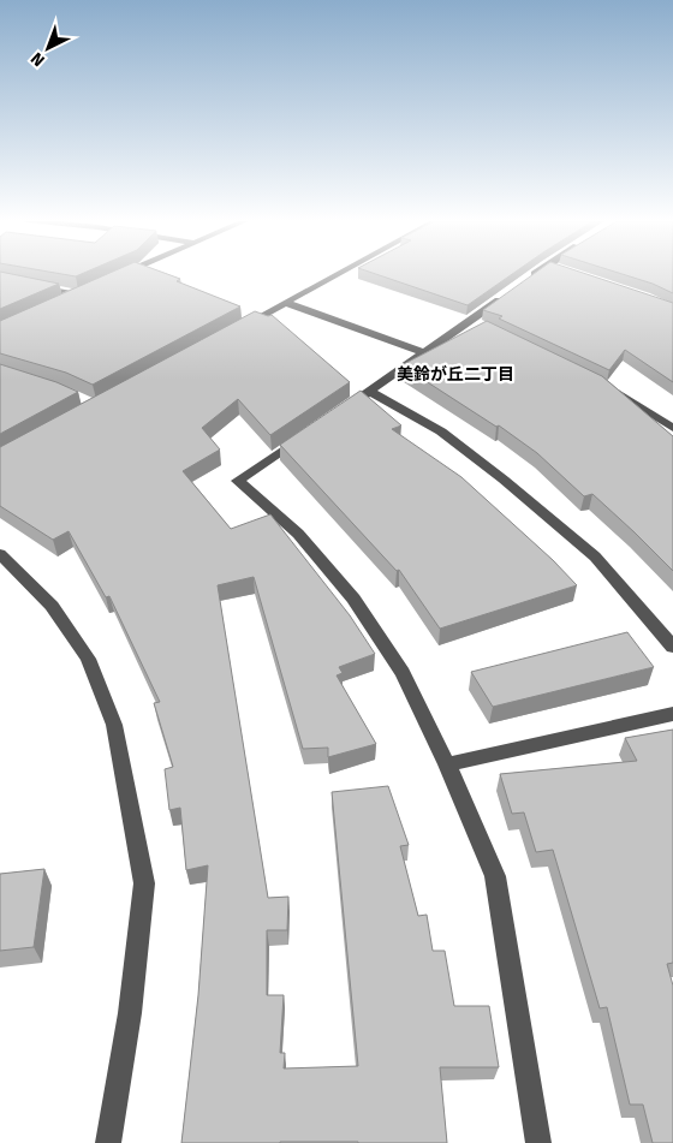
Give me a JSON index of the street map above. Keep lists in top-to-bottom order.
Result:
{
  "districts": ["美鈴が丘二丁目"],
  "north": "bottom left"
}
